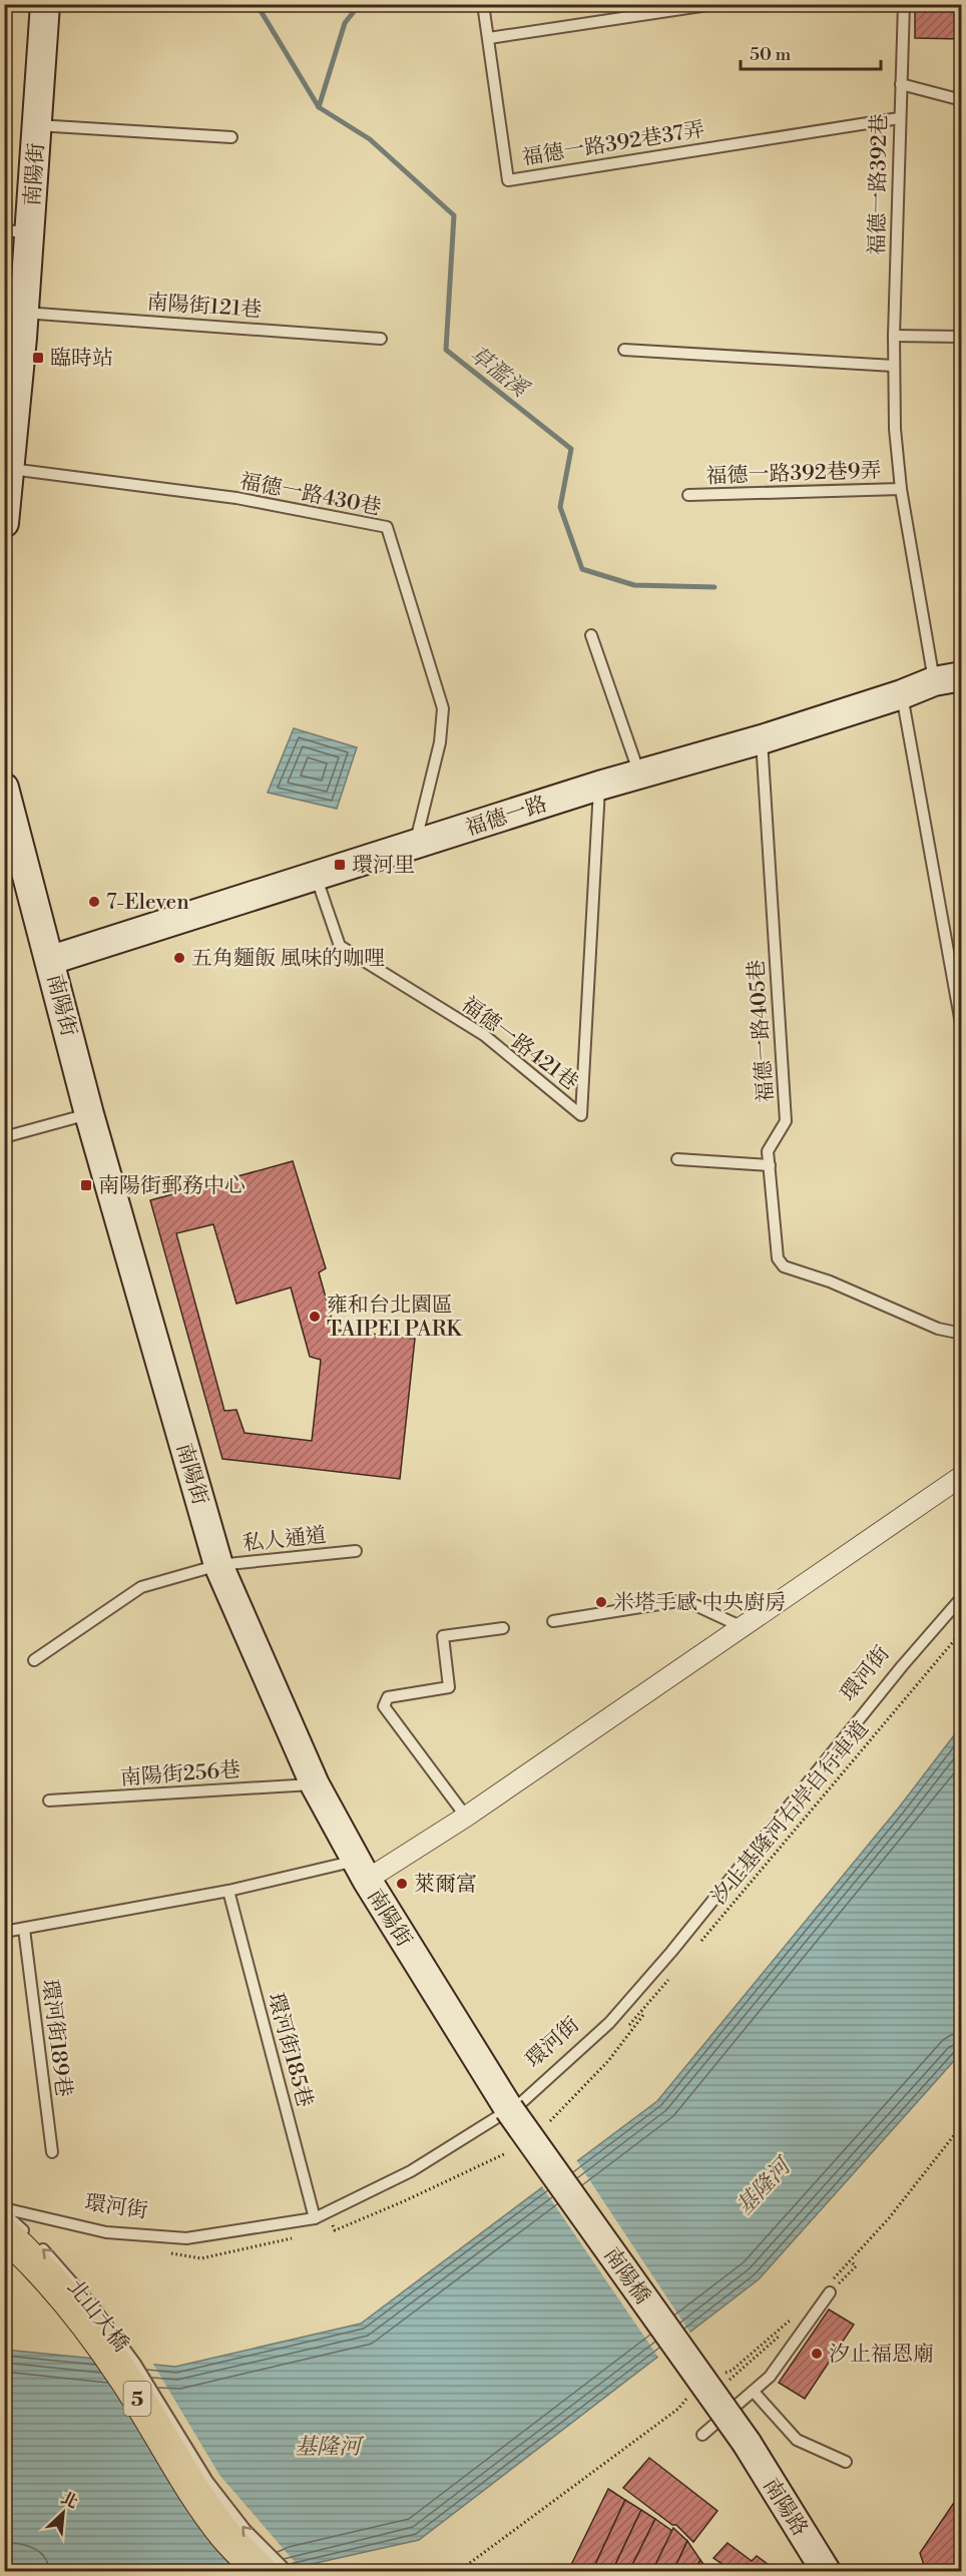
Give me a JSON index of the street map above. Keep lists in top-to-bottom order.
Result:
{
  "streets": {
    "main road": ["北山大橋", "5"],
    "street": [
      "南陽街",
      "福德一路",
      "南陽橋",
      "南陽路"
    ],
    "lane": [
      "福德一路392巷37弄",
      "福德一路392巷",
      "南陽街121巷",
      "福德一路392巷9弄",
      "福德一路430巷",
      "福德一路405巷",
      "福德一路421巷",
      "私人通道",
      "環河街",
      "南陽街256巷",
      "環河街189巷",
      "環河街185巷"
    ],
    "path": ["汐止基隆河右岸自行車道"]
  },
  "crossings": [
    ["福德一路392巷37弄", "福德一路392巷"],
    ["南陽街", "南陽街121巷"],
    ["南陽街", "福德一路430巷"],
    ["南陽街", "福德一路"],
    ["南陽街", "私人通道"],
    ["南陽街", "環河街"],
    ["南陽街", "南陽街256巷"],
    ["南陽街", "南陽橋"],
    ["福德一路392巷", "福德一路392巷9弄"],
    ["福德一路392巷", "福德一路"],
    ["福德一路430巷", "福德一路"],
    ["福德一路", "福德一路405巷"],
    ["福德一路", "福德一路421巷"],
    ["環河街", "環河街185巷"],
    ["環河街", "南陽橋"],
    ["環河街", "北山大橋"],
    ["南陽橋", "南陽路"]
  ],
  "water": ["草濫溪", "基隆河"],
  "places": {
    "transit": ["臨時站", "環河里", "南陽街郵務中心"],
    "other": [
      "7-Eleven",
      "五角麵飯 風味的咖哩",
      "雍和台北園區 TAIPEI PARK",
      "米塔手感 中央廚房",
      "萊爾富",
      "汐止福恩廟"
    ]
  },
  "scale_bar": "50 m",
  "north": "top right"
}
